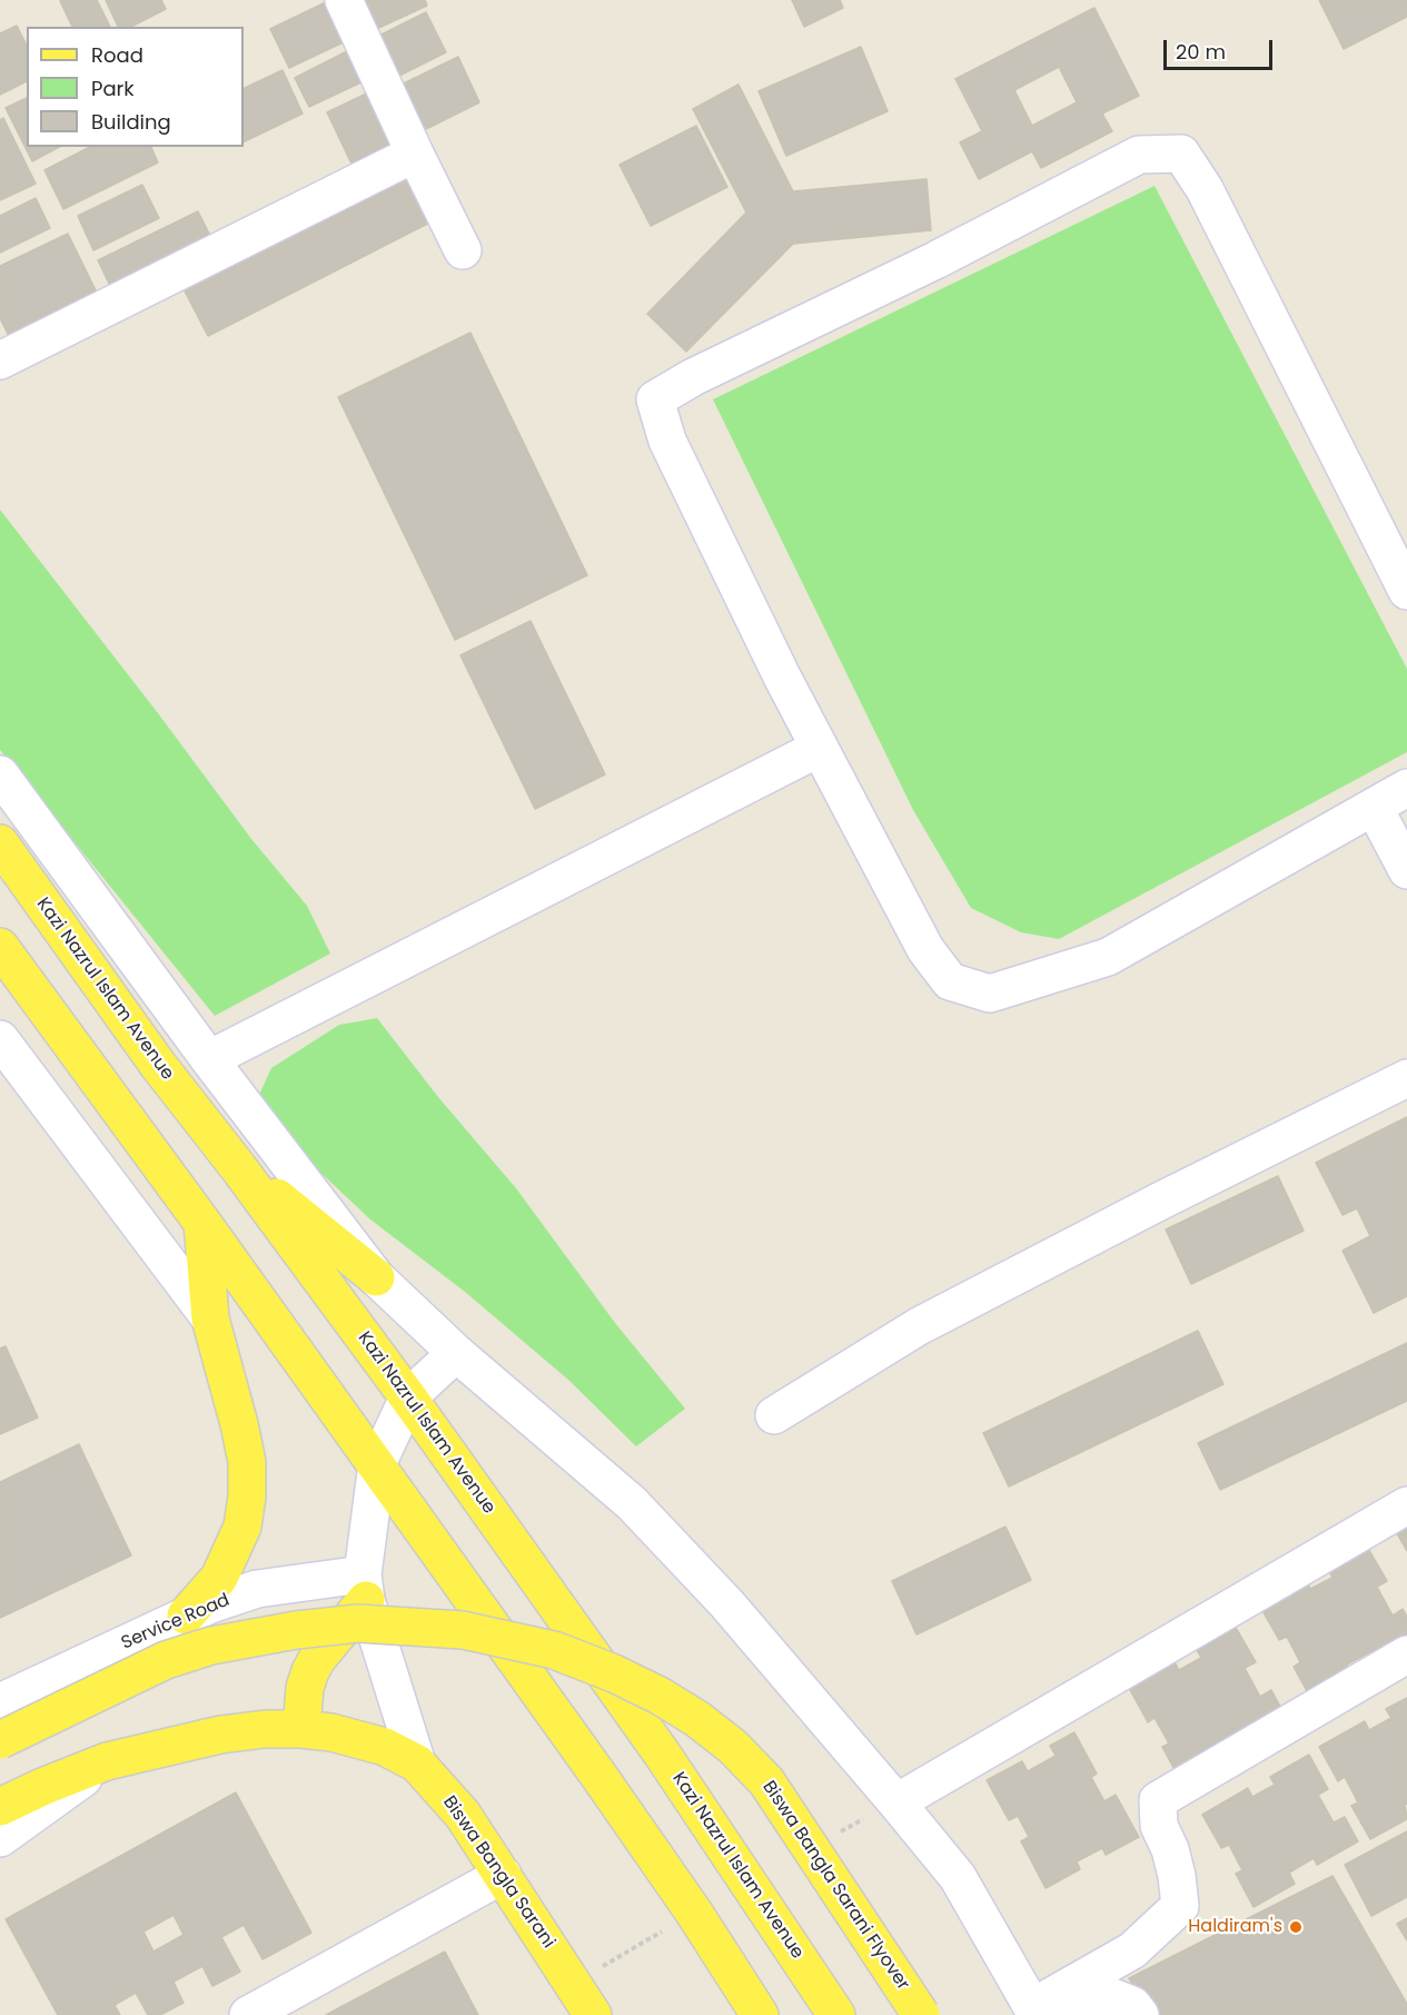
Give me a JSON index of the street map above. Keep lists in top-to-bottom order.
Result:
{
  "streets": {
    "main road": ["Kazi Nazrul Islam Avenue", "Biswa Bangla Sarani", "Biswa Bangla Sarani Flyover"],
    "street": ["Service Road"]
  },
  "places": ["Haldiram's"],
  "legend": ["Road", "Park", "Building"],
  "scale_bar": "20 m"
}
